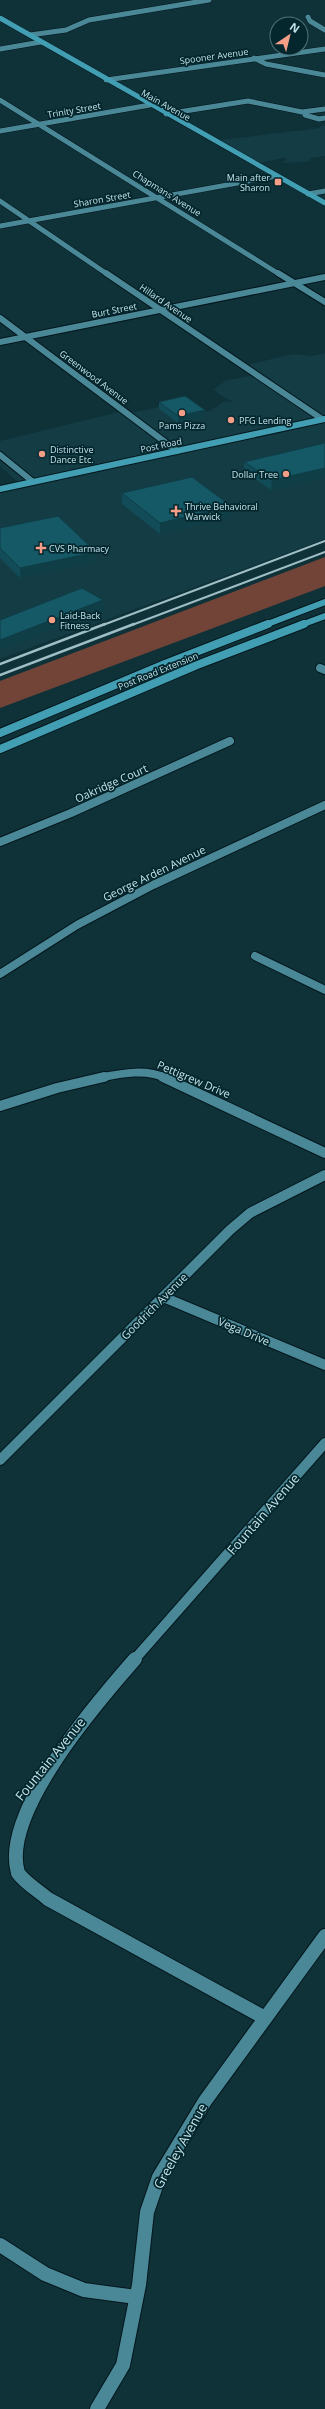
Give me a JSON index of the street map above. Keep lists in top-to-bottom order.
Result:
{
  "streets": {
    "main road": ["Main Avenue", "Post Road", "Post Road Extension"],
    "street": [
      "Spooner Avenue",
      "Trinity Street",
      "Chapmans Avenue",
      "Sharon Street",
      "Hillard Avenue",
      "Burt Street",
      "Greenwood Avenue",
      "Oakridge Court",
      "George Arden Avenue",
      "Pettigrew Drive",
      "Goodrich Avenue",
      "Vega Drive",
      "Fountain Avenue",
      "Greeley Avenue"
    ]
  },
  "crossings": [
    ["Spooner Avenue", "Main Avenue"],
    ["Main Avenue", "Trinity Street"],
    ["Main Avenue", "Sharon Street"],
    ["Trinity Street", "Chapmans Avenue"],
    ["Chapmans Avenue", "Sharon Street"],
    ["Chapmans Avenue", "Burt Street"],
    ["Sharon Street", "Hillard Avenue"],
    ["Hillard Avenue", "Burt Street"],
    ["Hillard Avenue", "Post Road"],
    ["Burt Street", "Greenwood Avenue"],
    ["Greenwood Avenue", "Post Road"],
    ["Goodrich Avenue", "Vega Drive"]
  ],
  "places": {
    "transit": ["Main after Sharon"],
    "other": [
      "Pams Pizza",
      "PFG Lending",
      "Distinctive Dance Etc.",
      "Dollar Tree",
      "Laid-Back Fitness"
    ],
    "health": ["Thrive Behavioral Warwick", "CVS Pharmacy"]
  },
  "north": "top right"
}
